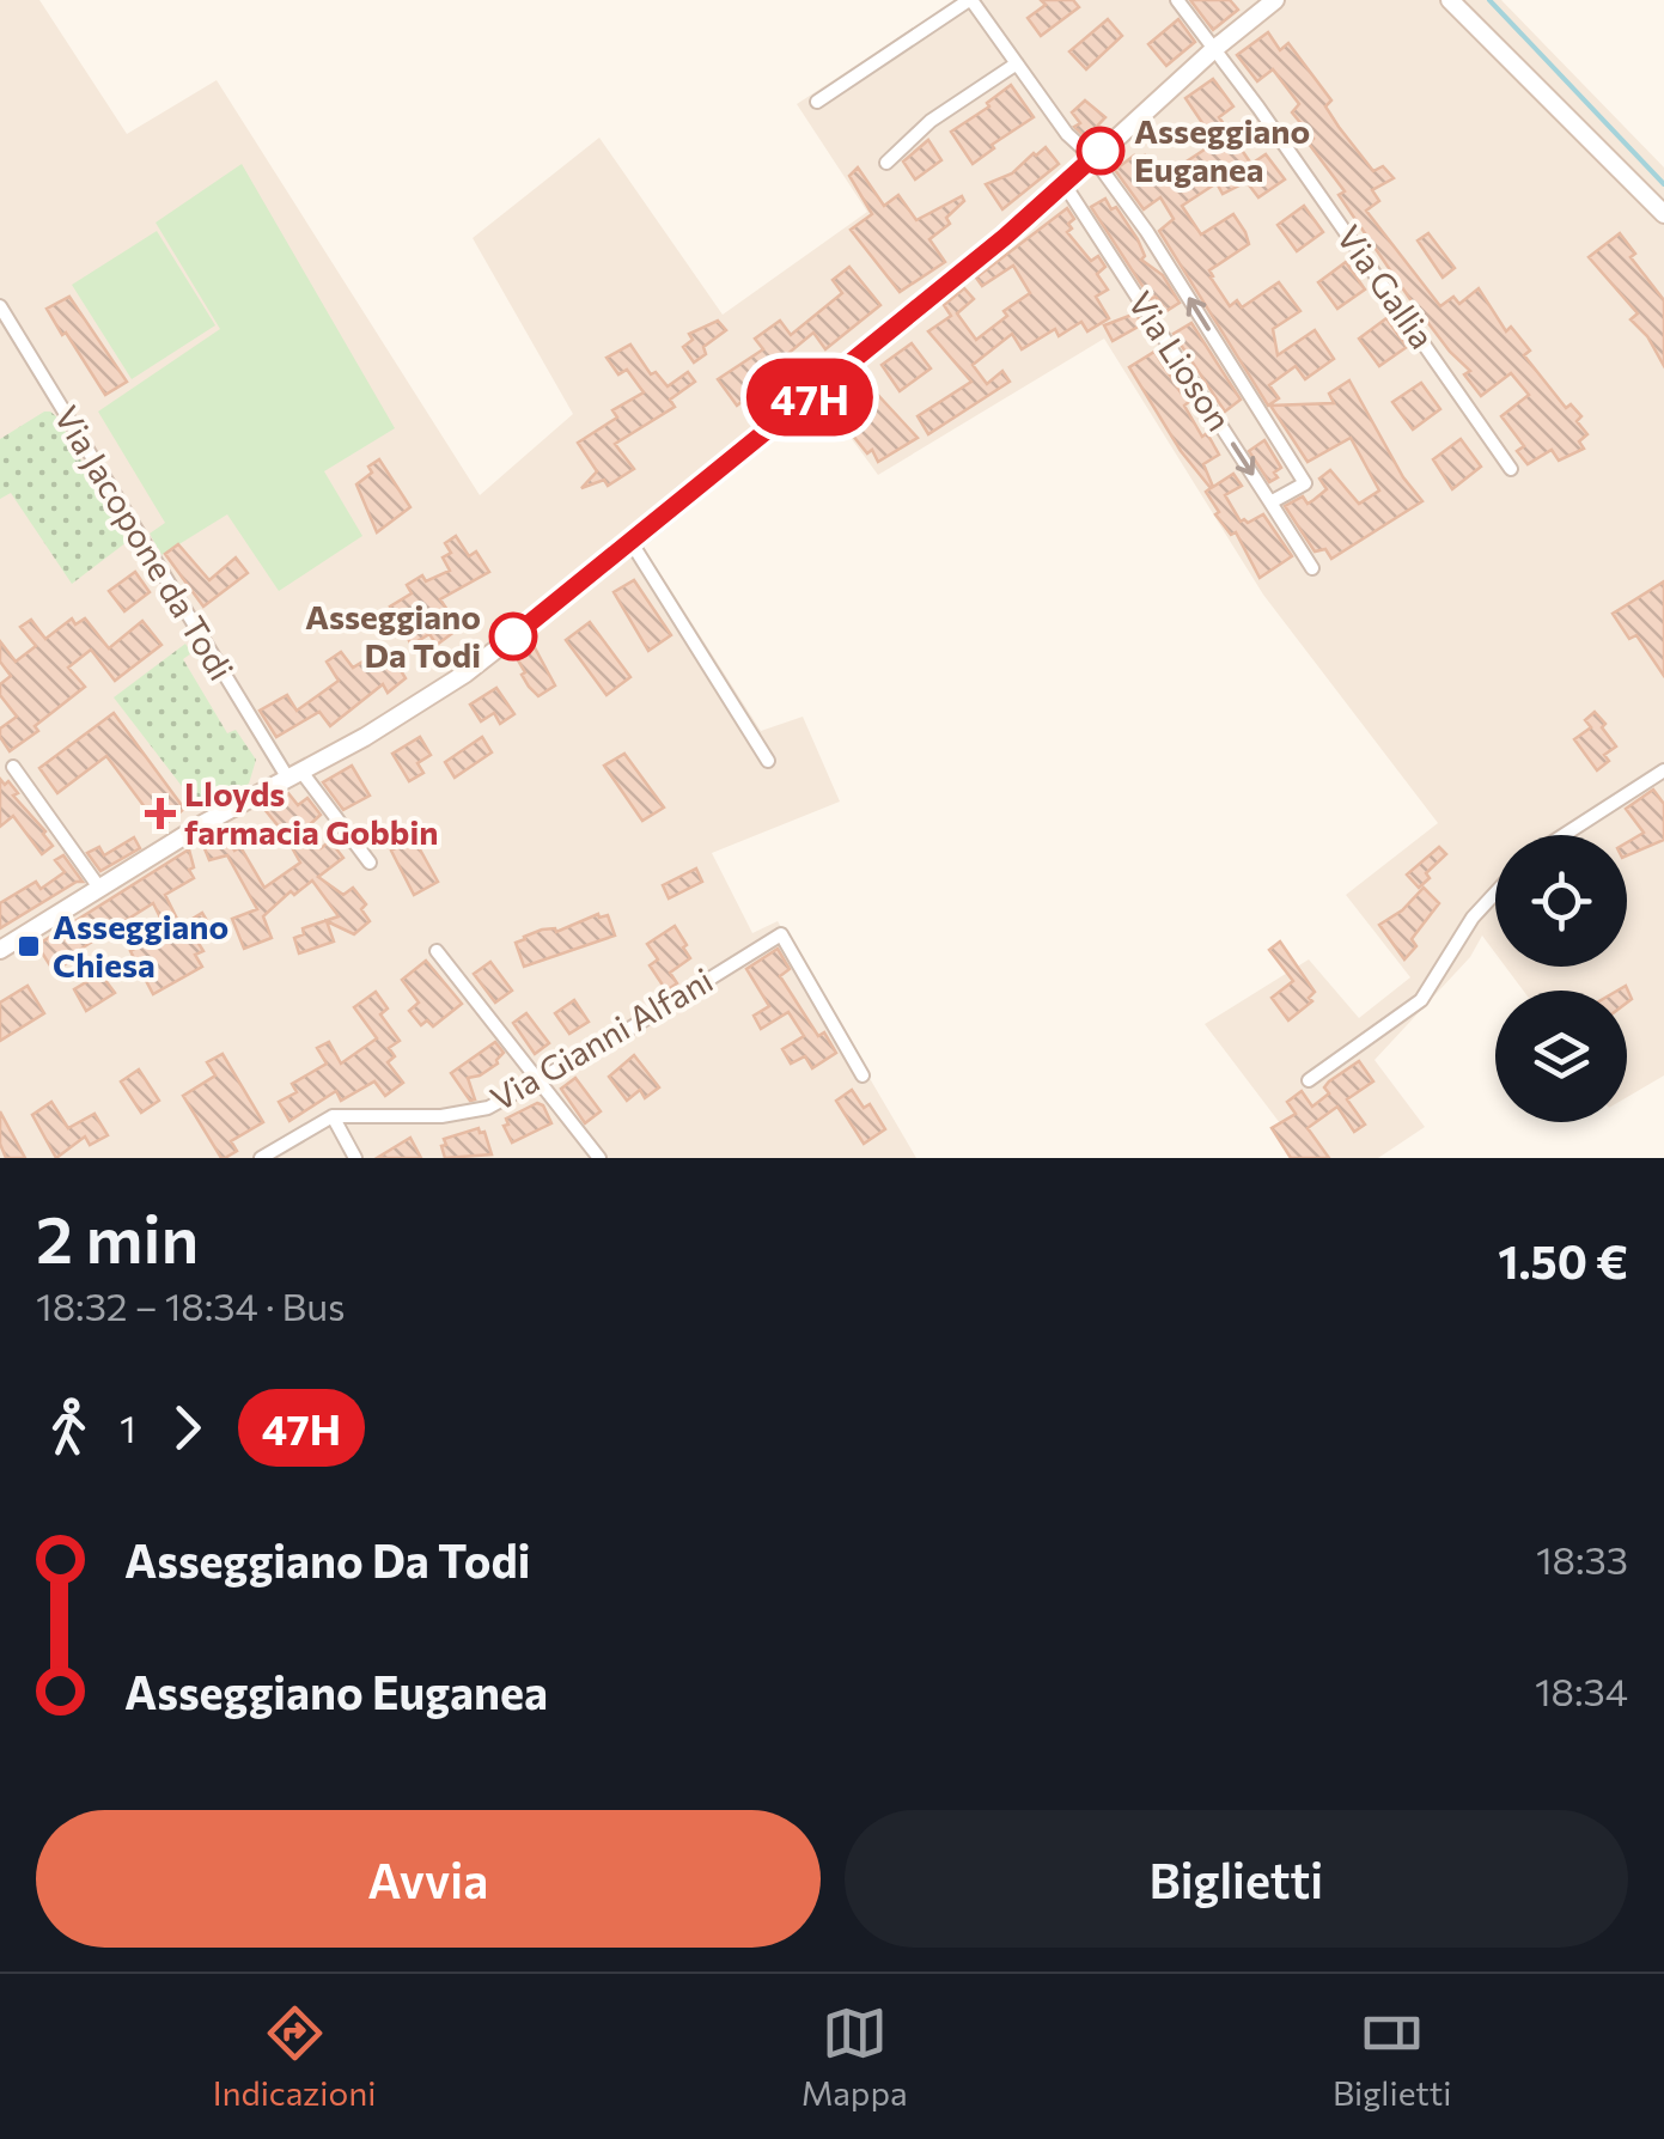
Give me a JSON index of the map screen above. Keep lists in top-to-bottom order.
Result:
{
  "streets": {
    "street": [
      "Via Gallia",
      "Via Lioson",
      "Via Jacopone da Todi",
      "Via Gianni Alfani"
    ]
  },
  "places": {
    "other": ["Asseggiano Euganea", "Asseggiano Da Todi"],
    "health": ["Lloyds farmacia Gobbin"],
    "transit": ["Asseggiano Chiesa"]
  },
  "lines": ["bus line 47H"],
  "page": {
    "on_map": "47H",
    "heading": ["2 min", "18:32 – 18:34 · Bus", "1.50 €"],
    "legs": ["1", "47H"],
    "list": [
      {
        "name": "Asseggiano Da Todi",
        "value": "18:33"
      },
      {
        "name": "Asseggiano Euganea",
        "value": "18:34"
      }
    ],
    "buttons": ["Avvia", "Biglietti"],
    "tabs": ["Indicazioni", "Mappa", "Biglietti"]
  }
}
